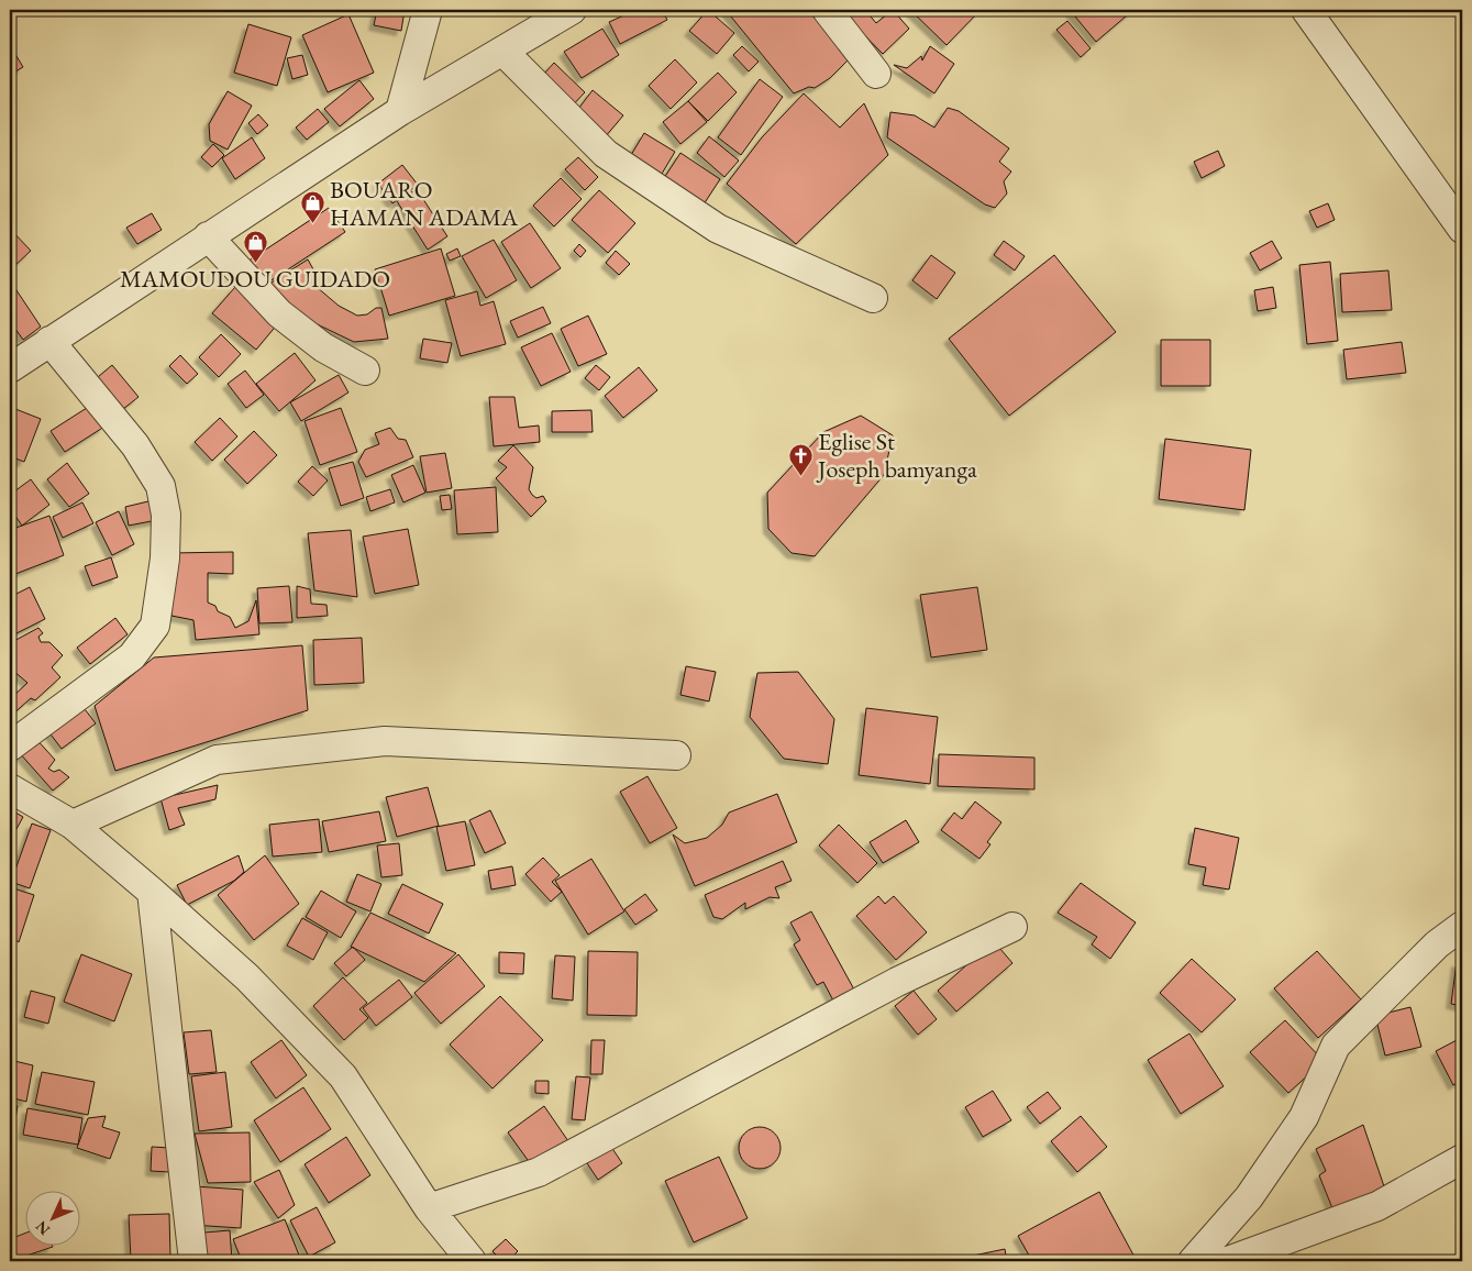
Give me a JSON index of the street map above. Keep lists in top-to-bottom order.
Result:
{
  "places": {
    "shop": ["BOUARO HAMAN ADAMA", "MAMOUDOU GUIDADO"],
    "church": ["Eglise St Joseph bamyanga"]
  },
  "north": "bottom left"
}
